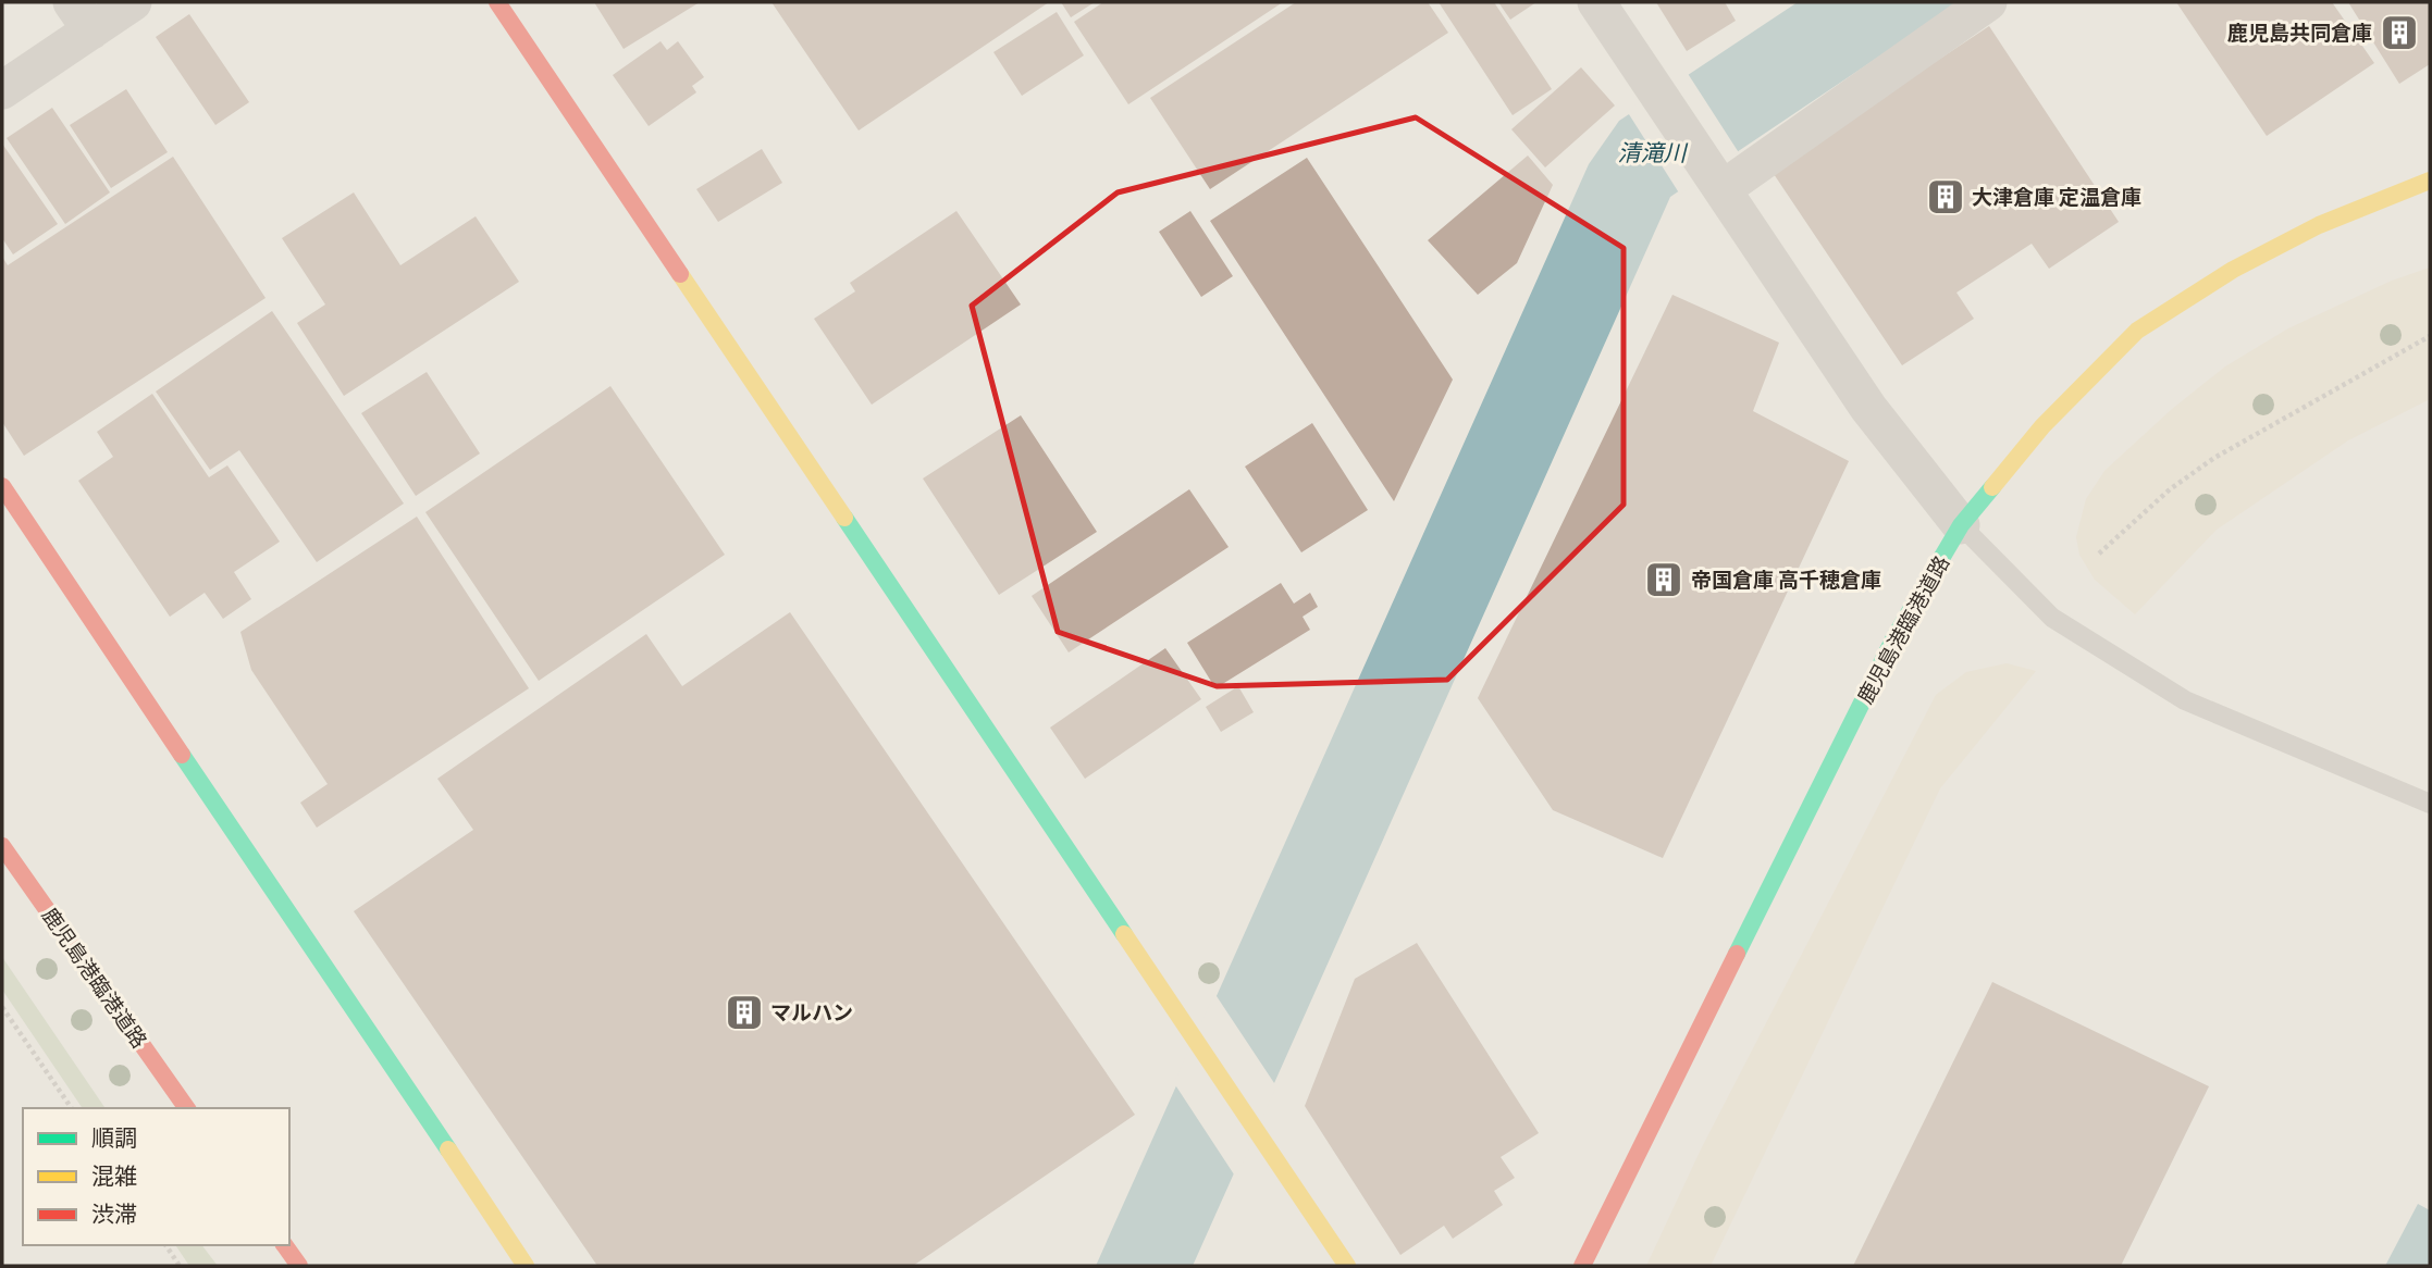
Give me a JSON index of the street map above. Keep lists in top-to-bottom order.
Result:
{
  "streets": {
    "street": ["鹿児島港臨港道路"]
  },
  "water": ["清滝川"],
  "places": {
    "building": [
      "鹿児島共同倉庫",
      "大津倉庫 定温倉庫",
      "帝国倉庫 高千穂倉庫",
      "マルハン"
    ]
  },
  "legend": ["順調", "混雑", "渋滞"]
}
